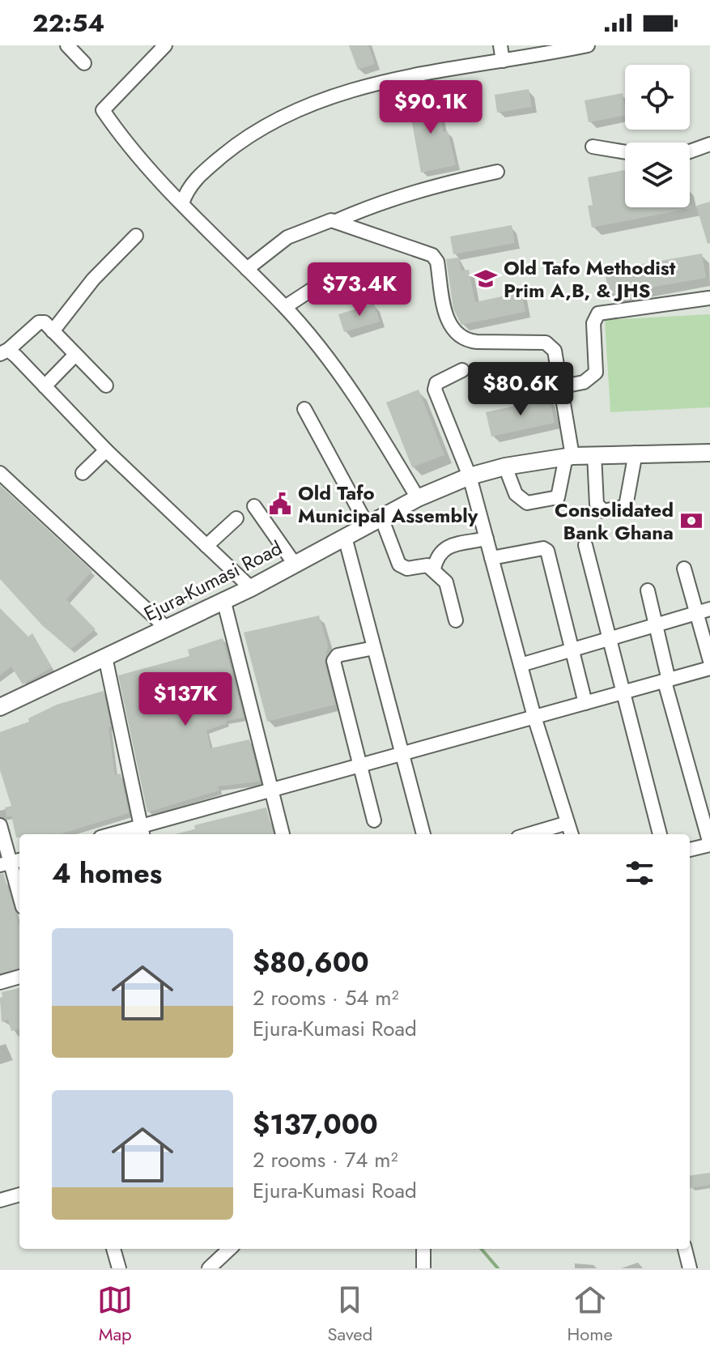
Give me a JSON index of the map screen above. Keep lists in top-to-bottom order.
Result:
{
  "streets": {
    "main road": ["Ejura-Kumasi Road"]
  },
  "places": {
    "school or university": ["Old Tafo Methodist Prim A,B, & JHS"],
    "public building": ["Old Tafo Municipal Assembly"],
    "bank": ["Consolidated Bank Ghana"]
  },
  "page": {
    "status": "22:54",
    "price": [
      "$90.1K",
      "$73.4K",
      "$80.6K",
      "$137K"
    ],
    "heading": "4 homes",
    "list": [
      {
        "name": "$80,600",
        "note": "2 rooms · 54 m² · Ejura-Kumasi Road"
      },
      {
        "name": "$137,000",
        "note": "2 rooms · 74 m² · Ejura-Kumasi Road"
      }
    ],
    "tabs": ["Map", "Saved", "Home"]
  }
}
